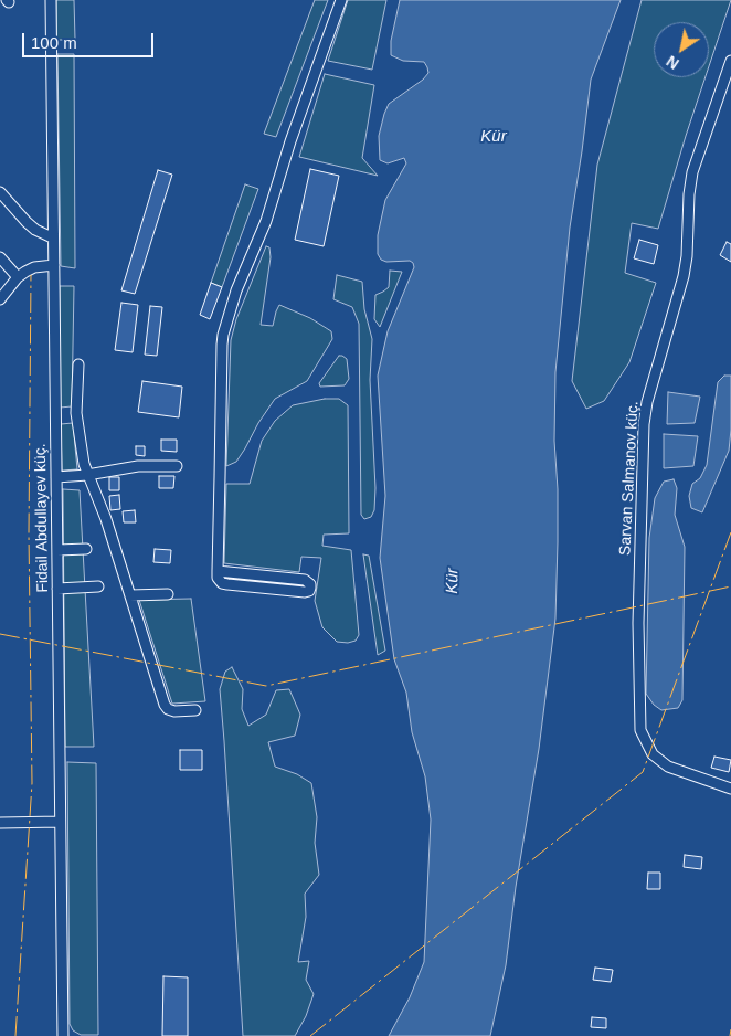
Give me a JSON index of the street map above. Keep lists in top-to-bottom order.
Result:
{
  "streets": {
    "street": ["Sarvan Salmanov küç.", "Fidail Abdullayev küç."]
  },
  "water": ["Kür"],
  "scale_bar": "100 m",
  "north": "bottom left"
}
